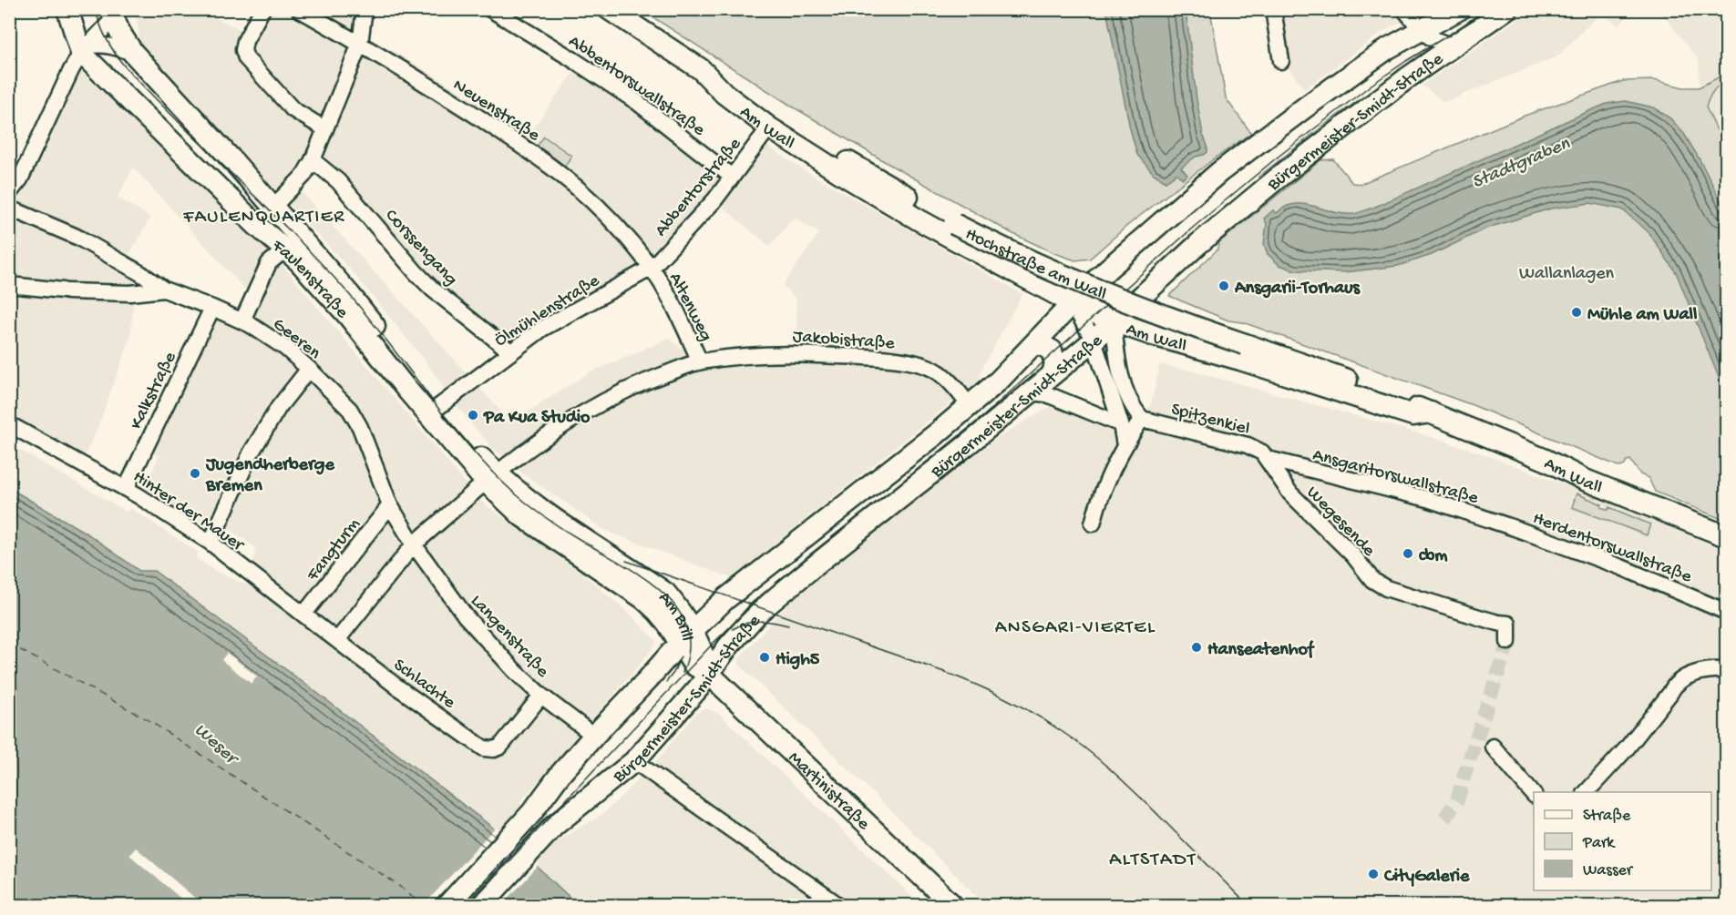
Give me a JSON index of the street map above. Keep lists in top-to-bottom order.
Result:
{
  "streets": {
    "main road": [
      "Bürgermeister-Smidt-Straße",
      "Am Wall",
      "Hochstraße am Wall",
      "Faulenstraße",
      "Am Brill",
      "Martinistraße"
    ],
    "street": [
      "Abbentorswallstraße",
      "Neuenstraße",
      "Abbentorstraße",
      "Corssengang",
      "Altenweg",
      "Ölmühlenstraße",
      "Geeren",
      "Jakobistraße",
      "Kalkstraße",
      "Spitzenkiel",
      "Ansgaritorswallstraße",
      "Hinter der Mauer",
      "Wegesende",
      "Herdentorswallstraße",
      "Fangturm",
      "Langenstraße",
      "Schlachte"
    ]
  },
  "crossings": [
    ["Abbentorswallstraße", "Abbentorstraße"],
    ["Neuenstraße", "Abbentorstraße"],
    ["Neuenstraße", "Altenweg"],
    ["Neuenstraße", "Ölmühlenstraße"],
    ["Bürgermeister-Smidt-Straße", "Am Wall"],
    ["Bürgermeister-Smidt-Straße", "Jakobistraße"],
    ["Bürgermeister-Smidt-Straße", "Am Brill"],
    ["Bürgermeister-Smidt-Straße", "Langenstraße"],
    ["Bürgermeister-Smidt-Straße", "Martinistraße"],
    ["Am Wall", "Abbentorstraße"],
    ["Am Wall", "Hochstraße am Wall"],
    ["Abbentorstraße", "Altenweg"],
    ["Abbentorstraße", "Ölmühlenstraße"],
    ["Corssengang", "Ölmühlenstraße"],
    ["Faulenstraße", "Ölmühlenstraße"],
    ["Faulenstraße", "Jakobistraße"],
    ["Faulenstraße", "Am Brill"],
    ["Altenweg", "Ölmühlenstraße"],
    ["Altenweg", "Jakobistraße"],
    ["Geeren", "Jakobistraße"],
    ["Geeren", "Kalkstraße"],
    ["Geeren", "Fangturm"],
    ["Geeren", "Langenstraße"],
    ["Jakobistraße", "Am Brill"],
    ["Jakobistraße", "Langenstraße"],
    ["Kalkstraße", "Hinter der Mauer"],
    ["Spitzenkiel", "Ansgaritorswallstraße"],
    ["Spitzenkiel", "Wegesende"],
    ["Ansgaritorswallstraße", "Wegesende"],
    ["Ansgaritorswallstraße", "Herdentorswallstraße"],
    ["Hinter der Mauer", "Fangturm"],
    ["Hinter der Mauer", "Schlachte"],
    ["Am Brill", "Martinistraße"],
    ["Langenstraße", "Schlachte"]
  ],
  "districts": ["FAULENQUARTIER", "ANSGARI-VIERTEL", "ALTSTADT"],
  "water": ["Stadtgraben", "Weser"],
  "parks": ["Wallanlagen"],
  "places": [
    "Ansgarii-Torhaus",
    "Mühle am Wall",
    "Pa Kua Studio",
    "Jugendherberge Bremen",
    "cbm",
    "Hanseatenhof",
    "High5",
    "CityGalerie"
  ],
  "legend": ["Straße", "Park", "Wasser"]
}
